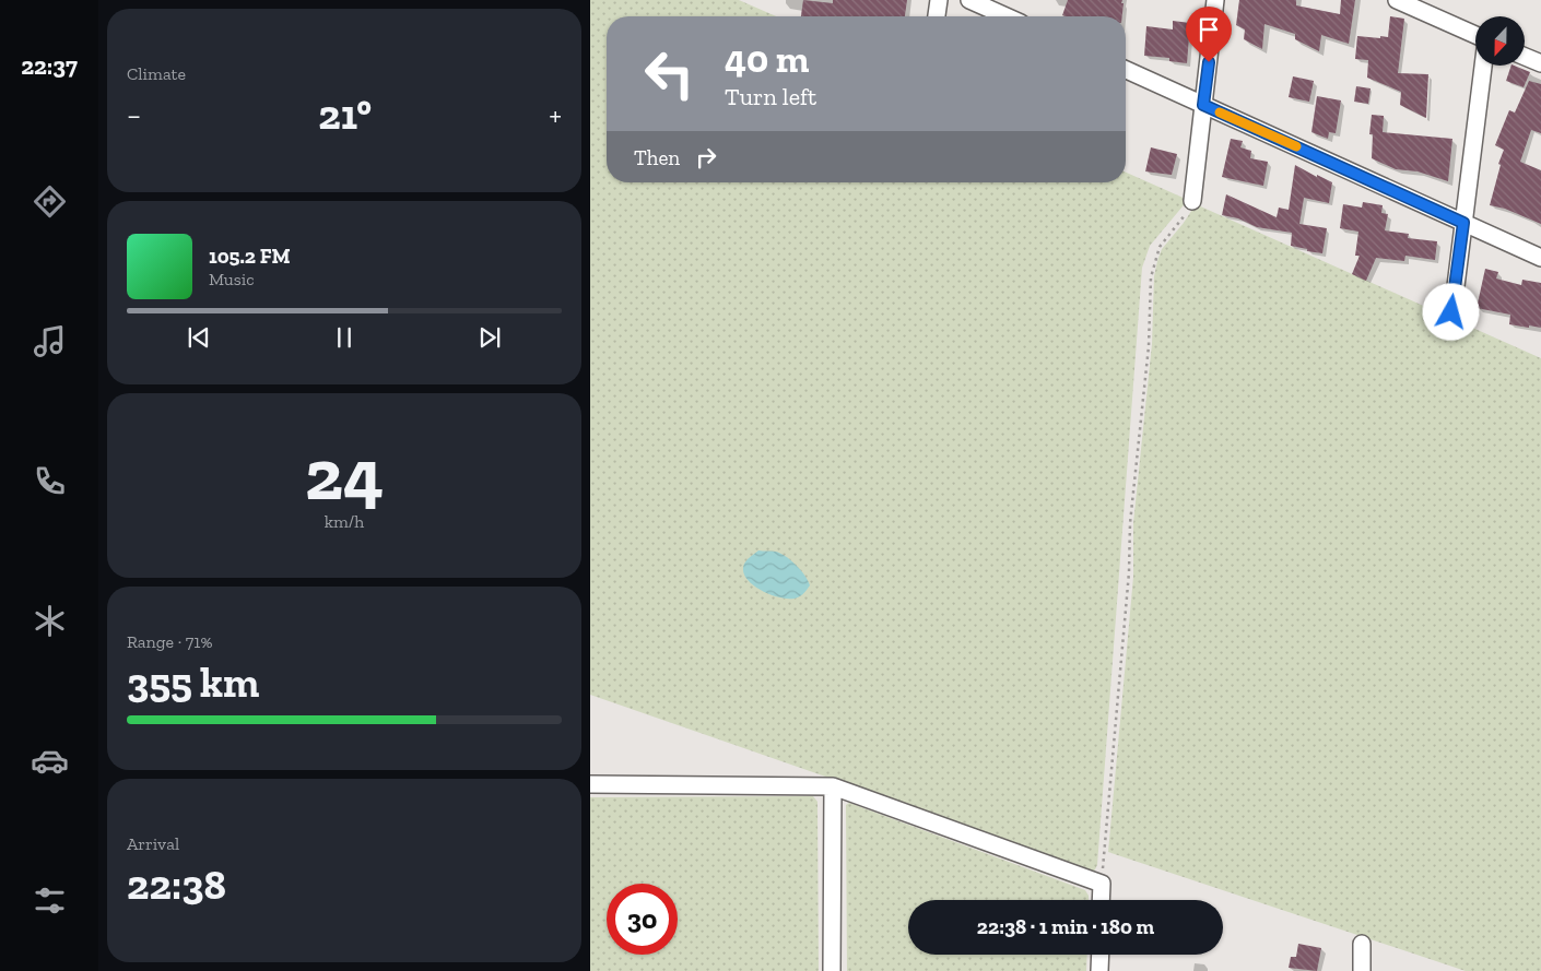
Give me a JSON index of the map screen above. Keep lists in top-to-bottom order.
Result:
{
  "north": "bottom",
  "page": {
    "tabs": "22:37",
    "tile": [
      "Climate",
      ["24", "km/h"],
      ["Range · 71%", "355 km"],
      ["Arrival", "22:38"]
    ],
    "turn": ["40 m", "Turn left"],
    "heat": ["−", "21°", "+"],
    "then": "Then",
    "song": ["105.2 FM", "Music"],
    "limit": "30",
    "trip": "22:38 · 1 min · 180 m"
  }
}
